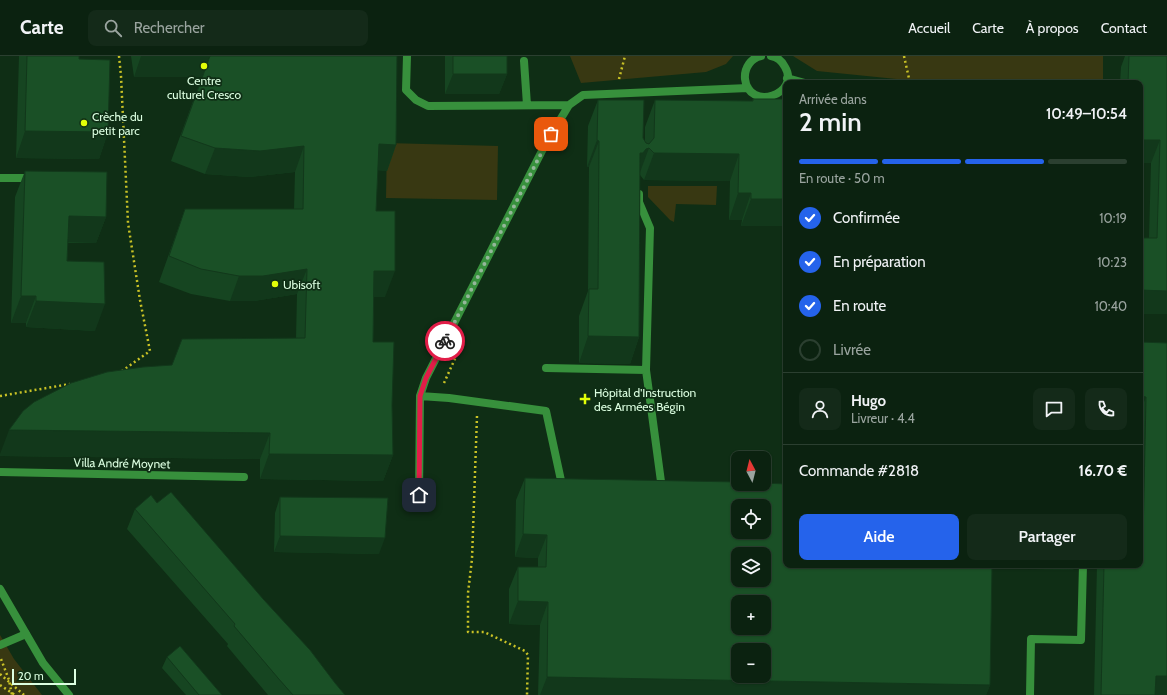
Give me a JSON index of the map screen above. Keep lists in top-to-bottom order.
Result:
{
  "streets": {
    "street": ["Villa André Moynet"]
  },
  "places": {
    "other": ["Centre culturel Cresco", "Crèche du petit parc", "Ubisoft"],
    "health": ["Hôpital d'Instruction des Armées Bégin"]
  },
  "scale_bar": "20 m",
  "north": "top",
  "page": {
    "header": "Carte",
    "search": "Rechercher",
    "nav": [
      "Accueil",
      "Carte",
      "À propos",
      "Contact"
    ],
    "heading": ["2 min", "Arrivée dans", "10:49–10:54"],
    "panel": [
      "Hugo",
      "Livreur · 4.4",
      "Commande #2818",
      "16.70 €"
    ],
    "bar": "En route · 50 m",
    "list": [
      ["Confirmée", "10:19"],
      ["En préparation", "10:23"],
      ["En route", "10:40"],
      "Livrée"
    ],
    "map_buttons": ["+", "−"],
    "buttons": ["Aide", "Partager"],
    "scale": "20 m"
  }
}
